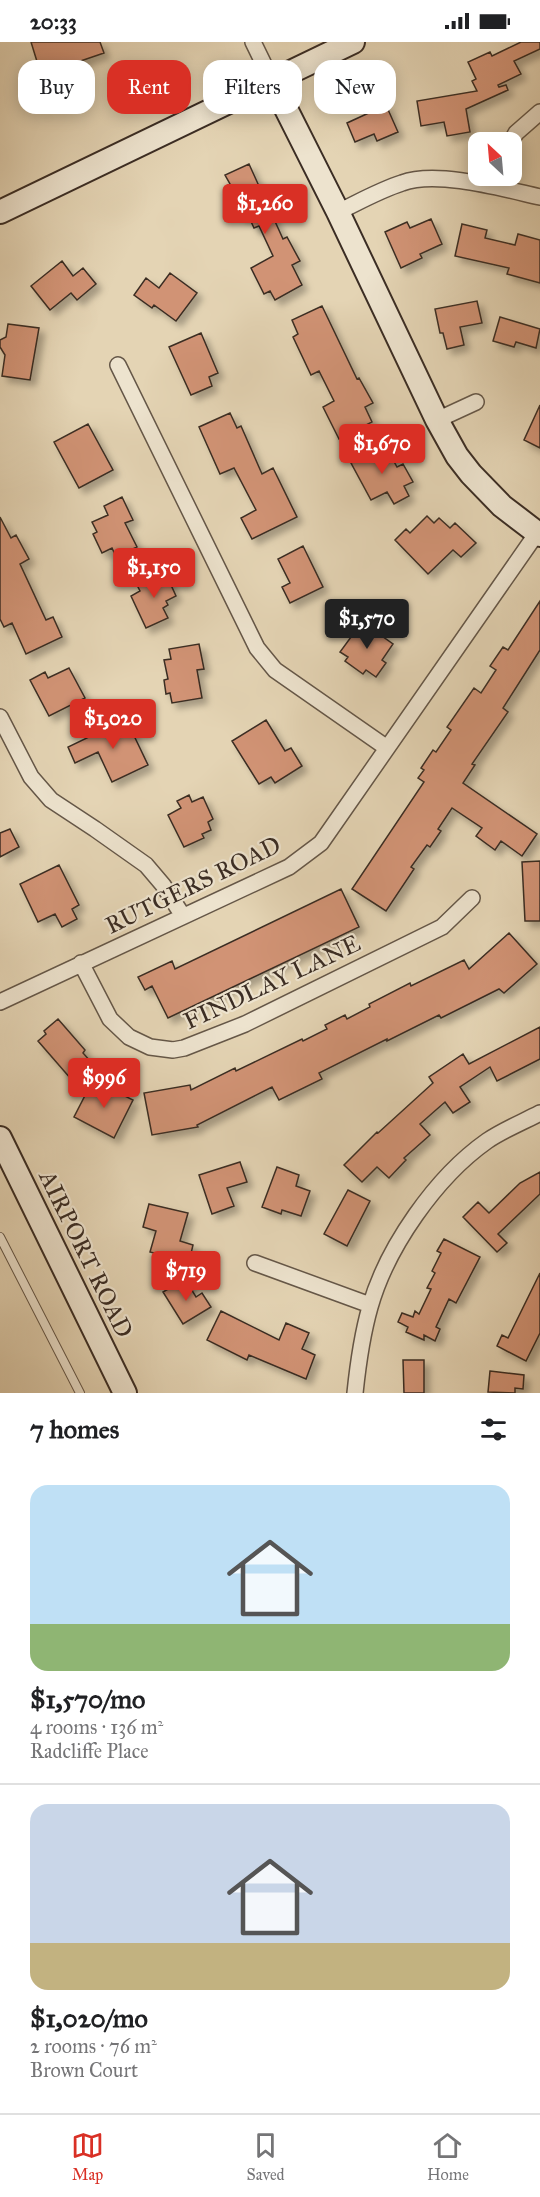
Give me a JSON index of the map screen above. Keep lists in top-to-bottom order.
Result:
{
  "streets": {
    "main road": ["AIRPORT ROAD"],
    "street": ["RUTGERS ROAD", "FINDLAY LANE"]
  },
  "crossings": [
    ["RUTGERS ROAD", "FINDLAY LANE"]
  ],
  "north": "top left",
  "page": {
    "status": "20:33",
    "chip": [
      "Buy",
      "Rent",
      "Filters",
      "New"
    ],
    "price": [
      "$1,260",
      "$1,670",
      "$1,150",
      "$1,570",
      "$1,020",
      "$996",
      "$719"
    ],
    "heading": "7 homes",
    "list": [
      {
        "name": "$1,570/mo",
        "note": "4 rooms · 136 m² · Radcliffe Place"
      },
      {
        "name": "$1,020/mo",
        "note": "2 rooms · 76 m² · Brown Court"
      }
    ],
    "tabs": ["Map", "Saved", "Home"]
  }
}
